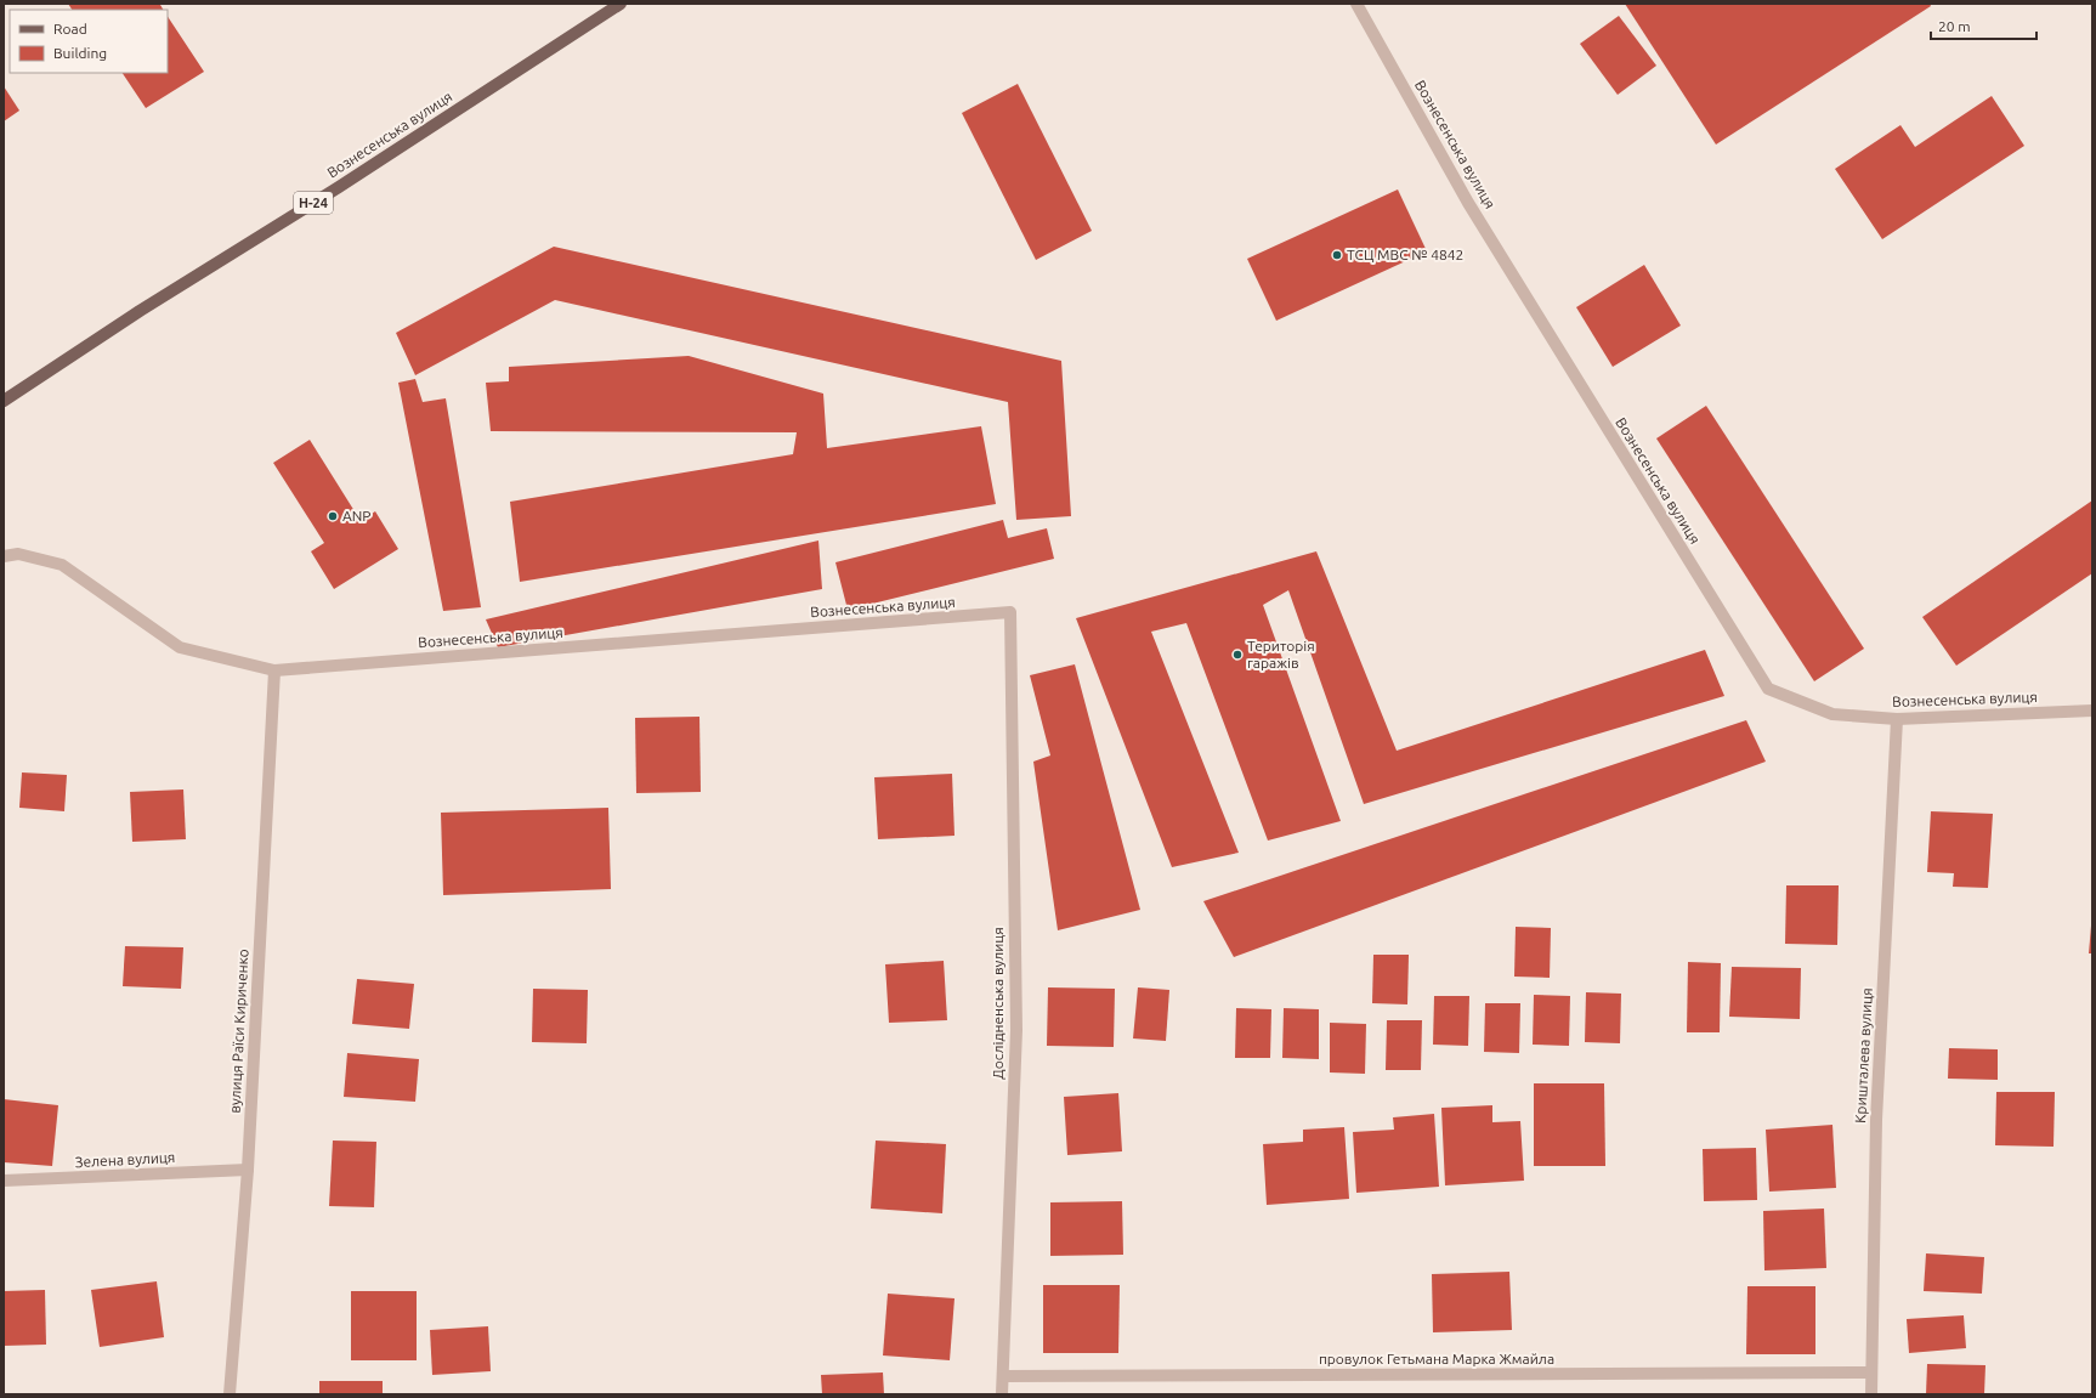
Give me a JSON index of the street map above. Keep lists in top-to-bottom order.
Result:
{
  "streets": {
    "main road": ["Вознесенська вулиця", "Н-24"],
    "street": [
      "Дослідненська вулиця",
      "вулиця Раїси Кириченко",
      "Кришталева вулиця",
      "Зелена вулиця",
      "провулок Гетьмана Марка Жмайла"
    ]
  },
  "crossings": [
    ["Вознесенська вулиця", "Дослідненська вулиця"],
    ["Вознесенська вулиця", "вулиця Раїси Кириченко"],
    ["Вознесенська вулиця", "Кришталева вулиця"],
    ["Дослідненська вулиця", "провулок Гетьмана Марка Жмайла"],
    ["вулиця Раїси Кириченко", "Зелена вулиця"],
    ["Кришталева вулиця", "провулок Гетьмана Марка Жмайла"]
  ],
  "places": ["ТСЦ МВС № 4842", "ANP", "Територія гаражів"],
  "legend": ["Road", "Building"],
  "scale_bar": "20 m"
}
